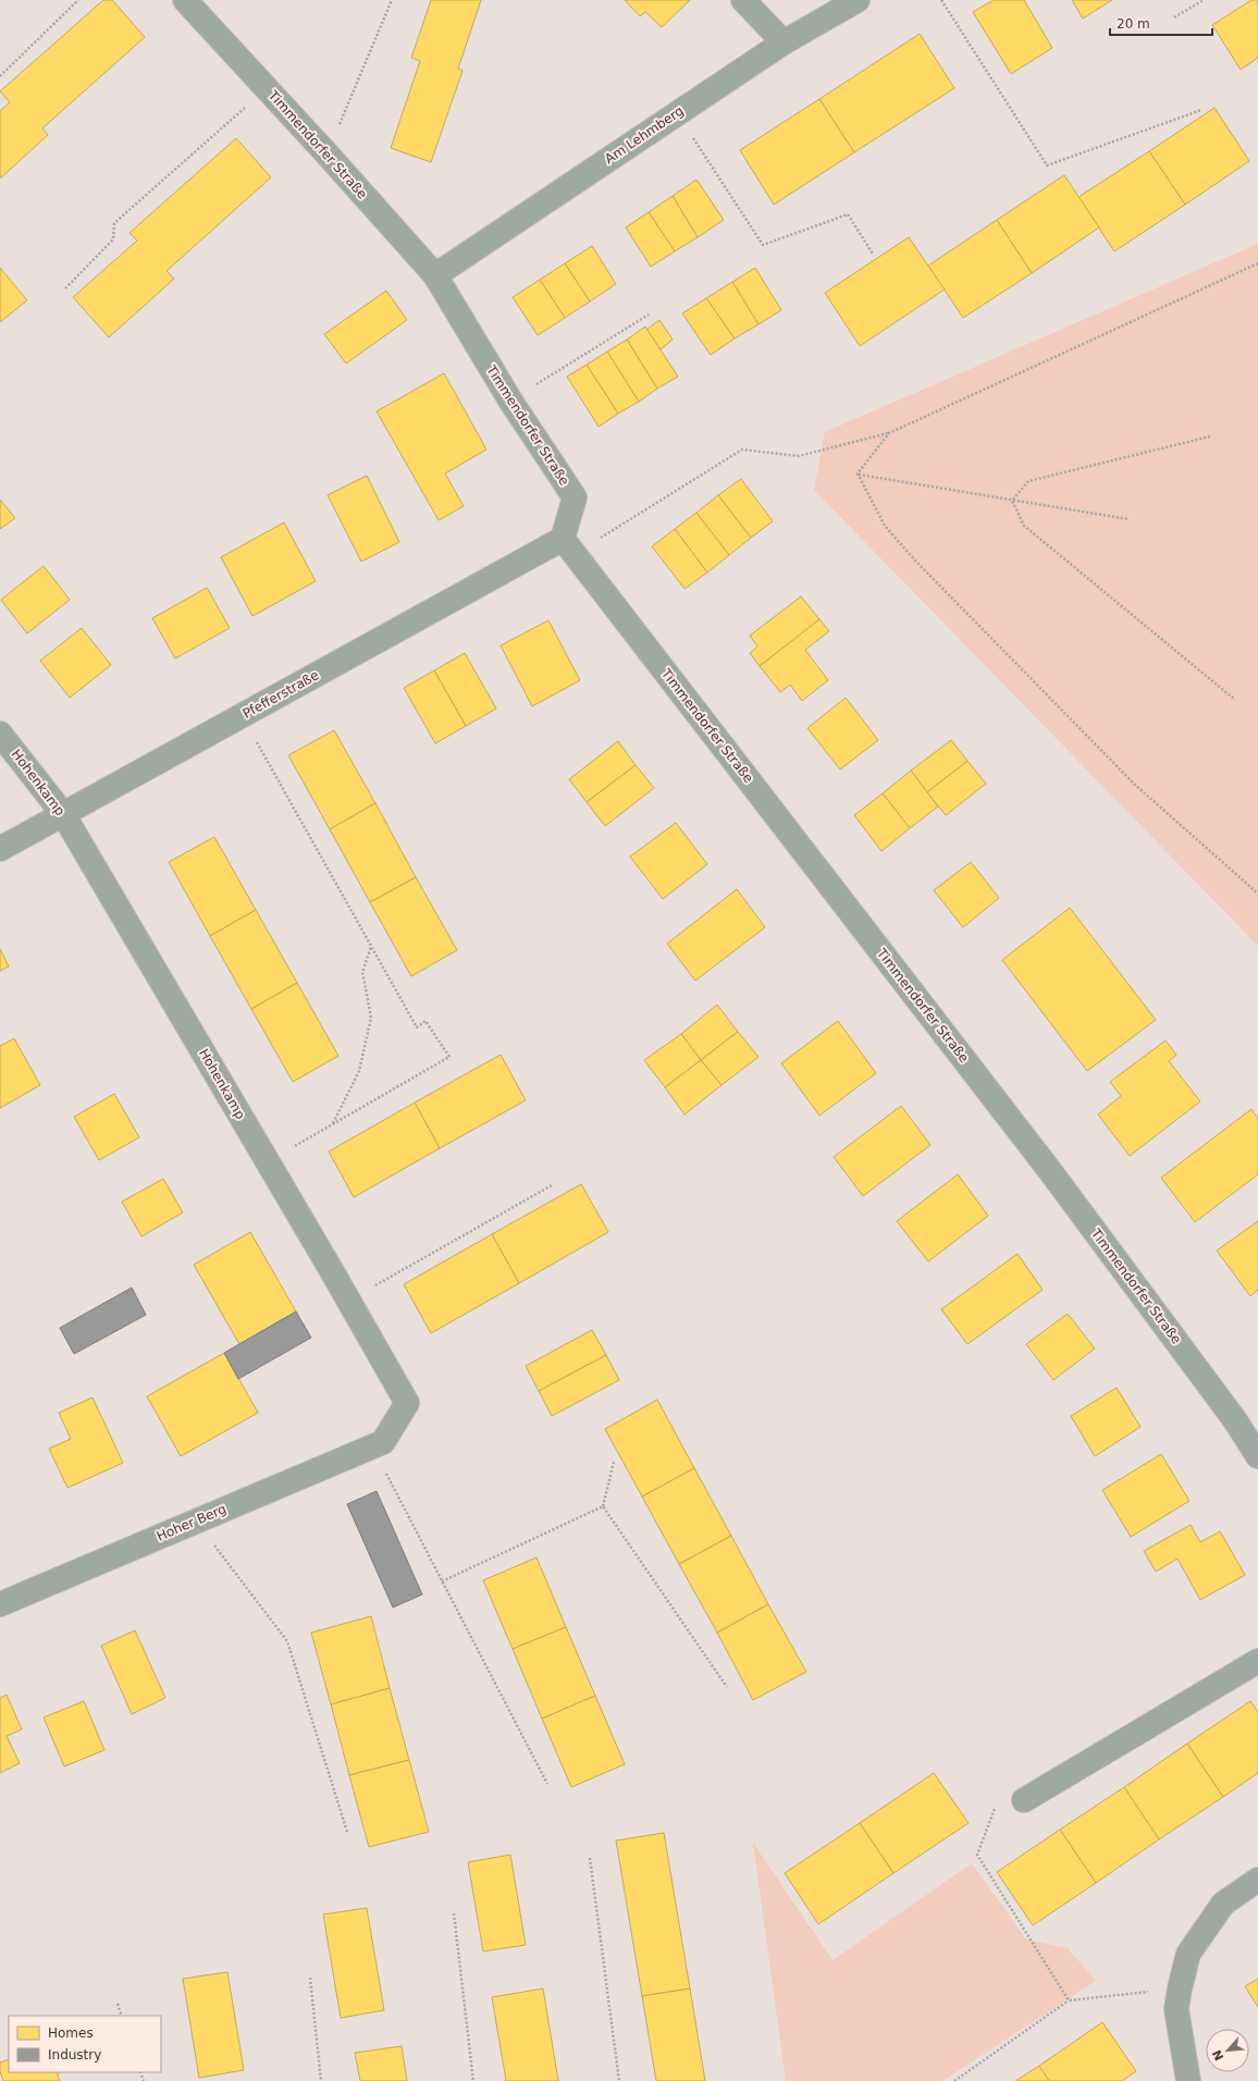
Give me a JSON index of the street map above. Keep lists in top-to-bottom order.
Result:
{
  "streets": {
    "street": [
      "Am Lehmberg",
      "Timmendorfer Straße",
      "Pfefferstraße",
      "Hohenkamp",
      "Hoher Berg"
    ]
  },
  "crossings": [
    ["Am Lehmberg", "Timmendorfer Straße"],
    ["Timmendorfer Straße", "Pfefferstraße"],
    ["Pfefferstraße", "Hohenkamp"],
    ["Hohenkamp", "Hoher Berg"]
  ],
  "legend": ["Homes", "Industry"],
  "scale_bar": "20 m",
  "north": "bottom left"
}
